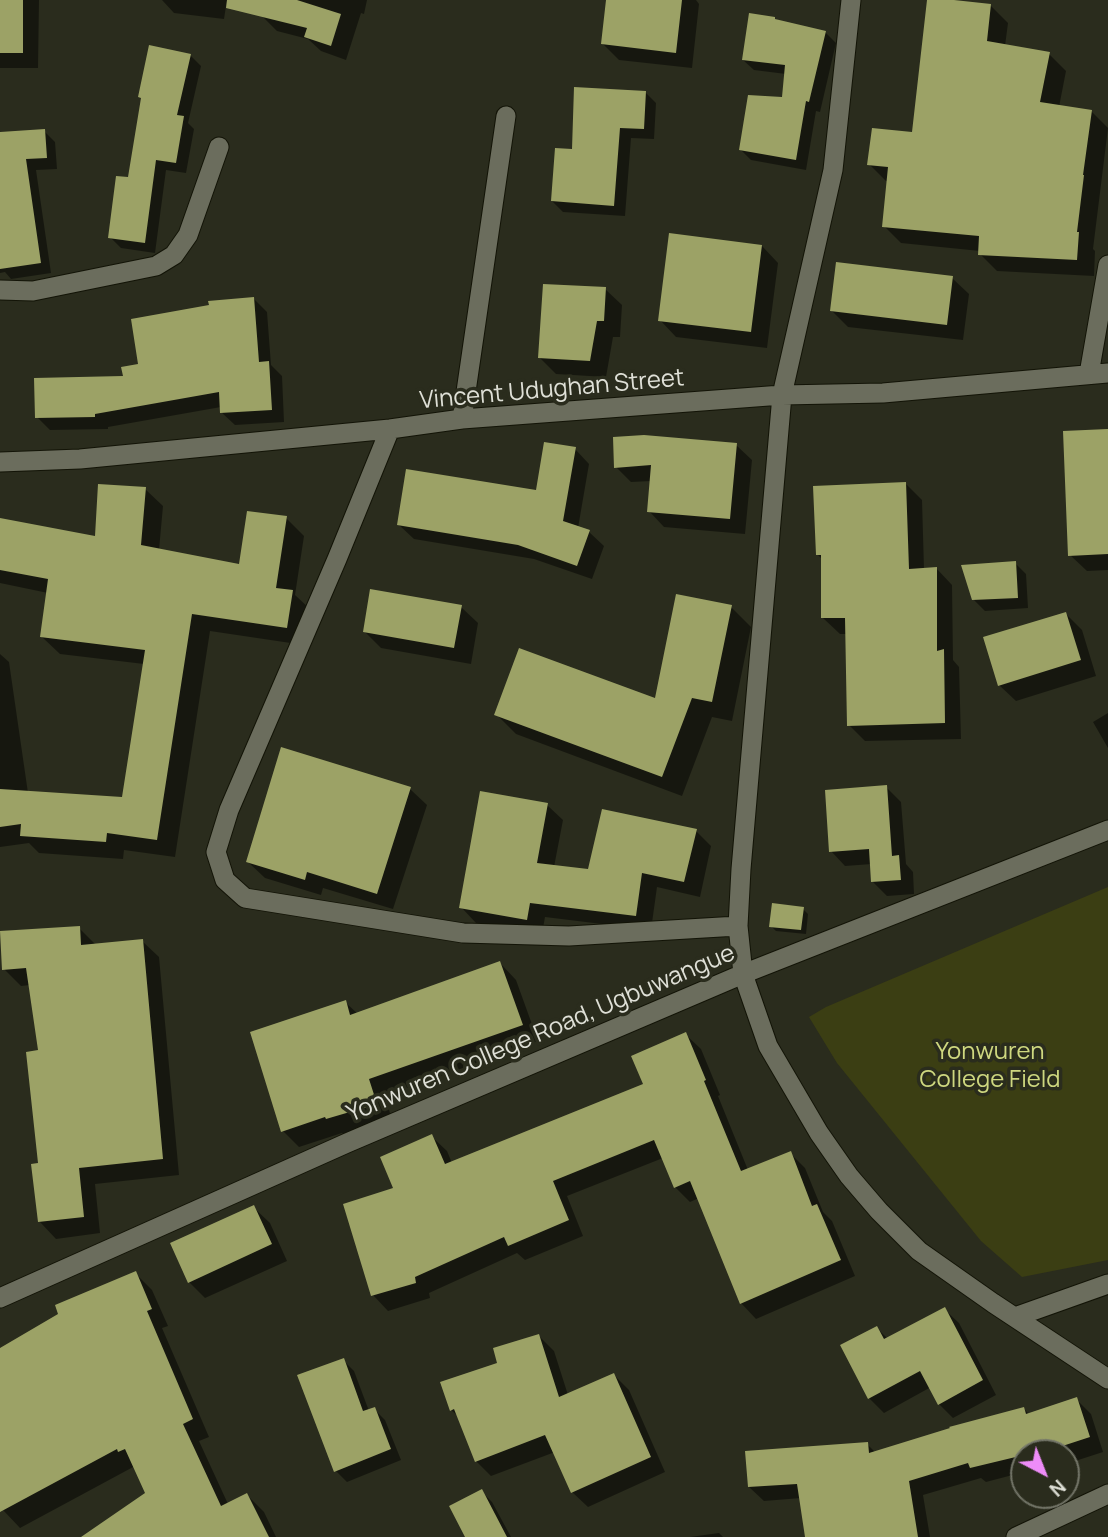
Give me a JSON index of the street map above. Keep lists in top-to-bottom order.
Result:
{
  "streets": {
    "street": ["Vincent Udughan Street", "Yonwuren College Road, Ugbuwangue"]
  },
  "parks": ["Yonwuren College Field"],
  "north": "bottom right"
}
